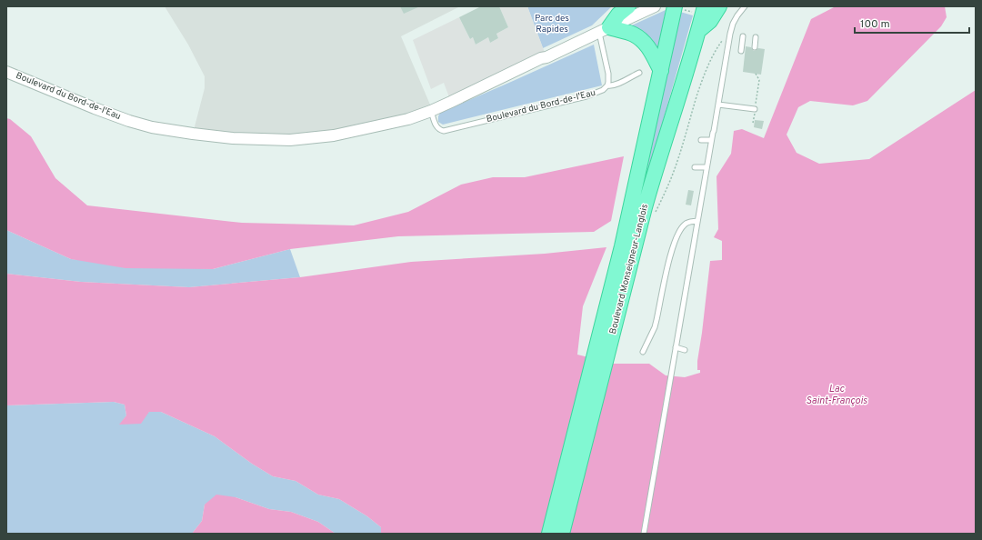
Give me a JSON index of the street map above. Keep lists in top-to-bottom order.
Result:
{
  "streets": {
    "highway": ["Boulevard Monseigneur-Langlois"],
    "street": ["Boulevard du Bord-de-l'Eau"]
  },
  "water": ["Lac Saint-François"],
  "parks": ["Parc des Rapides"],
  "scale_bar": "100 m"
}
